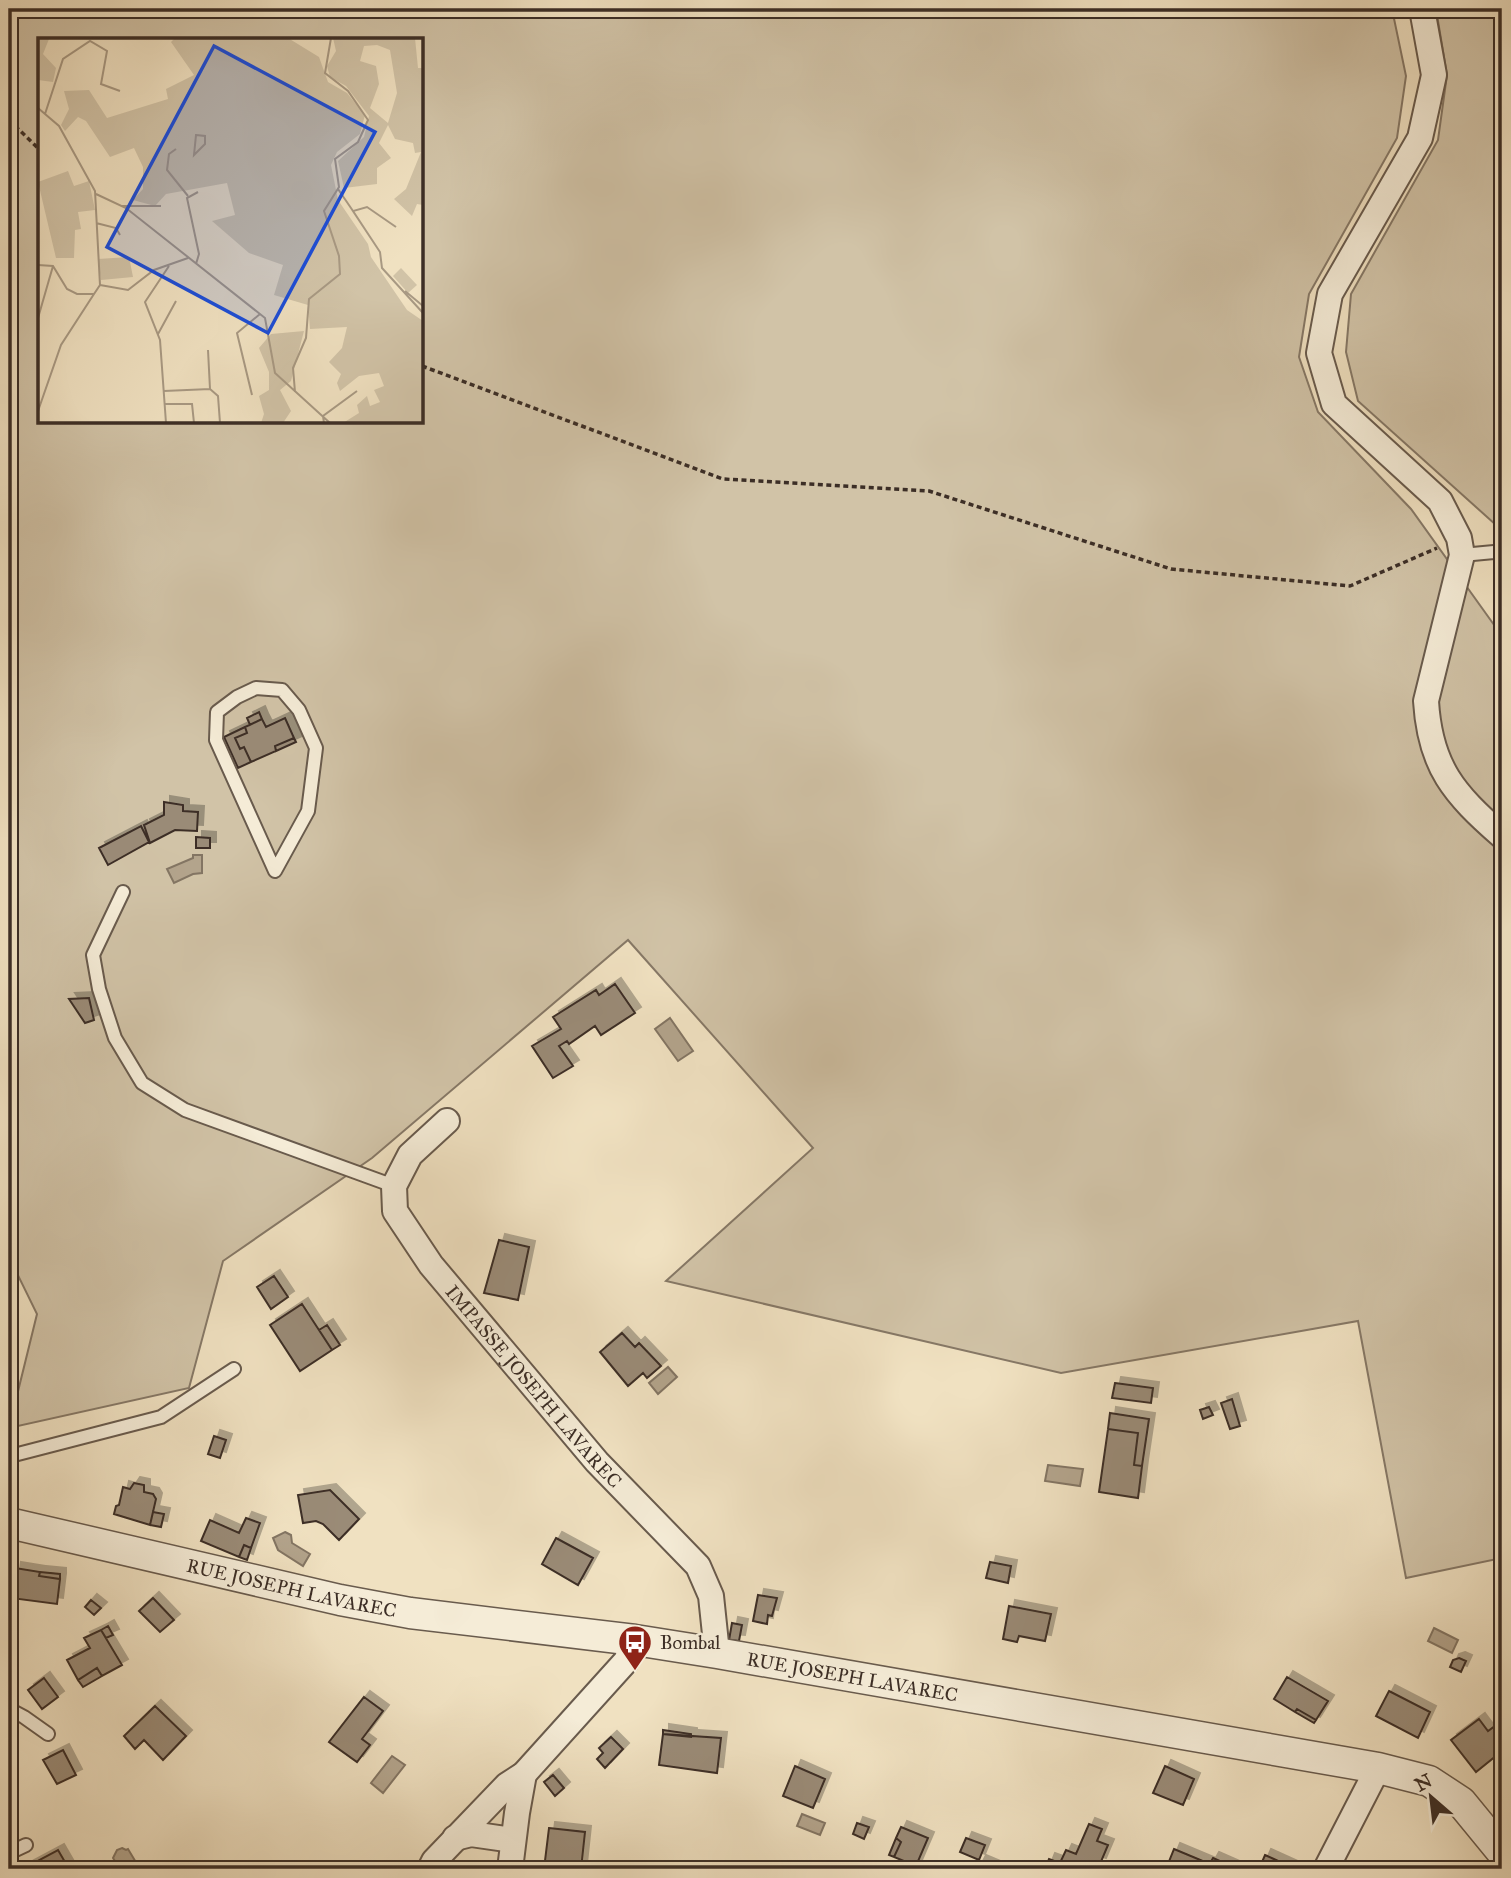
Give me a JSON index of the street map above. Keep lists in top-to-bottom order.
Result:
{
  "streets": {
    "street": ["IMPASSE JOSEPH LAVAREC", "RUE JOSEPH LAVAREC"]
  },
  "crossings": [
    ["IMPASSE JOSEPH LAVAREC", "RUE JOSEPH LAVAREC"]
  ],
  "places": {
    "bus stop": ["Bombal"]
  },
  "north": "top left"
}
